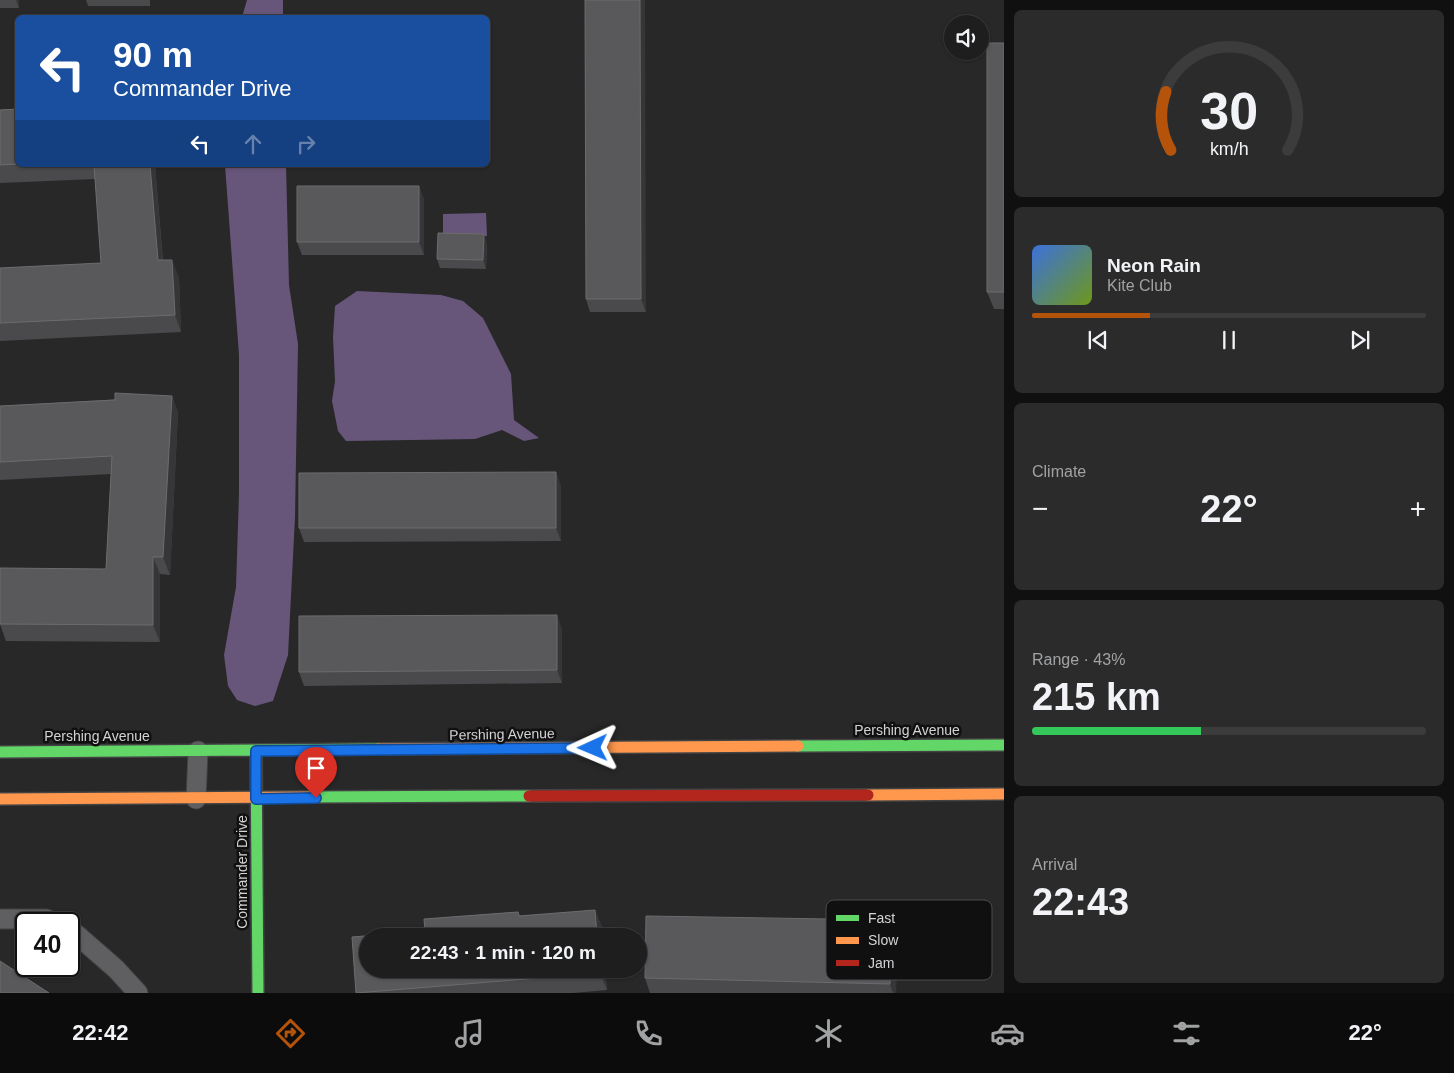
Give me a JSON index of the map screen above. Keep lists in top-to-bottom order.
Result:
{
  "streets": {
    "street": ["Pershing Avenue", "Commander Drive"]
  },
  "crossings": [
    ["Pershing Avenue", "Commander Drive"]
  ],
  "legend": ["Fast", "Slow", "Jam"],
  "page": {
    "turn": ["90 m", "Commander Drive"],
    "song": ["Neon Rain", "Kite Club"],
    "tile": [
      "Climate",
      ["Range · 43%", "215 km"],
      ["Arrival", "22:43"]
    ],
    "heat": ["−", "22°", "+"],
    "limit": "40",
    "trip": "22:43 · 1 min · 120 m",
    "tabs": ["22:42", "22°"],
    "gauge": ["30", "km/h"]
  }
}
